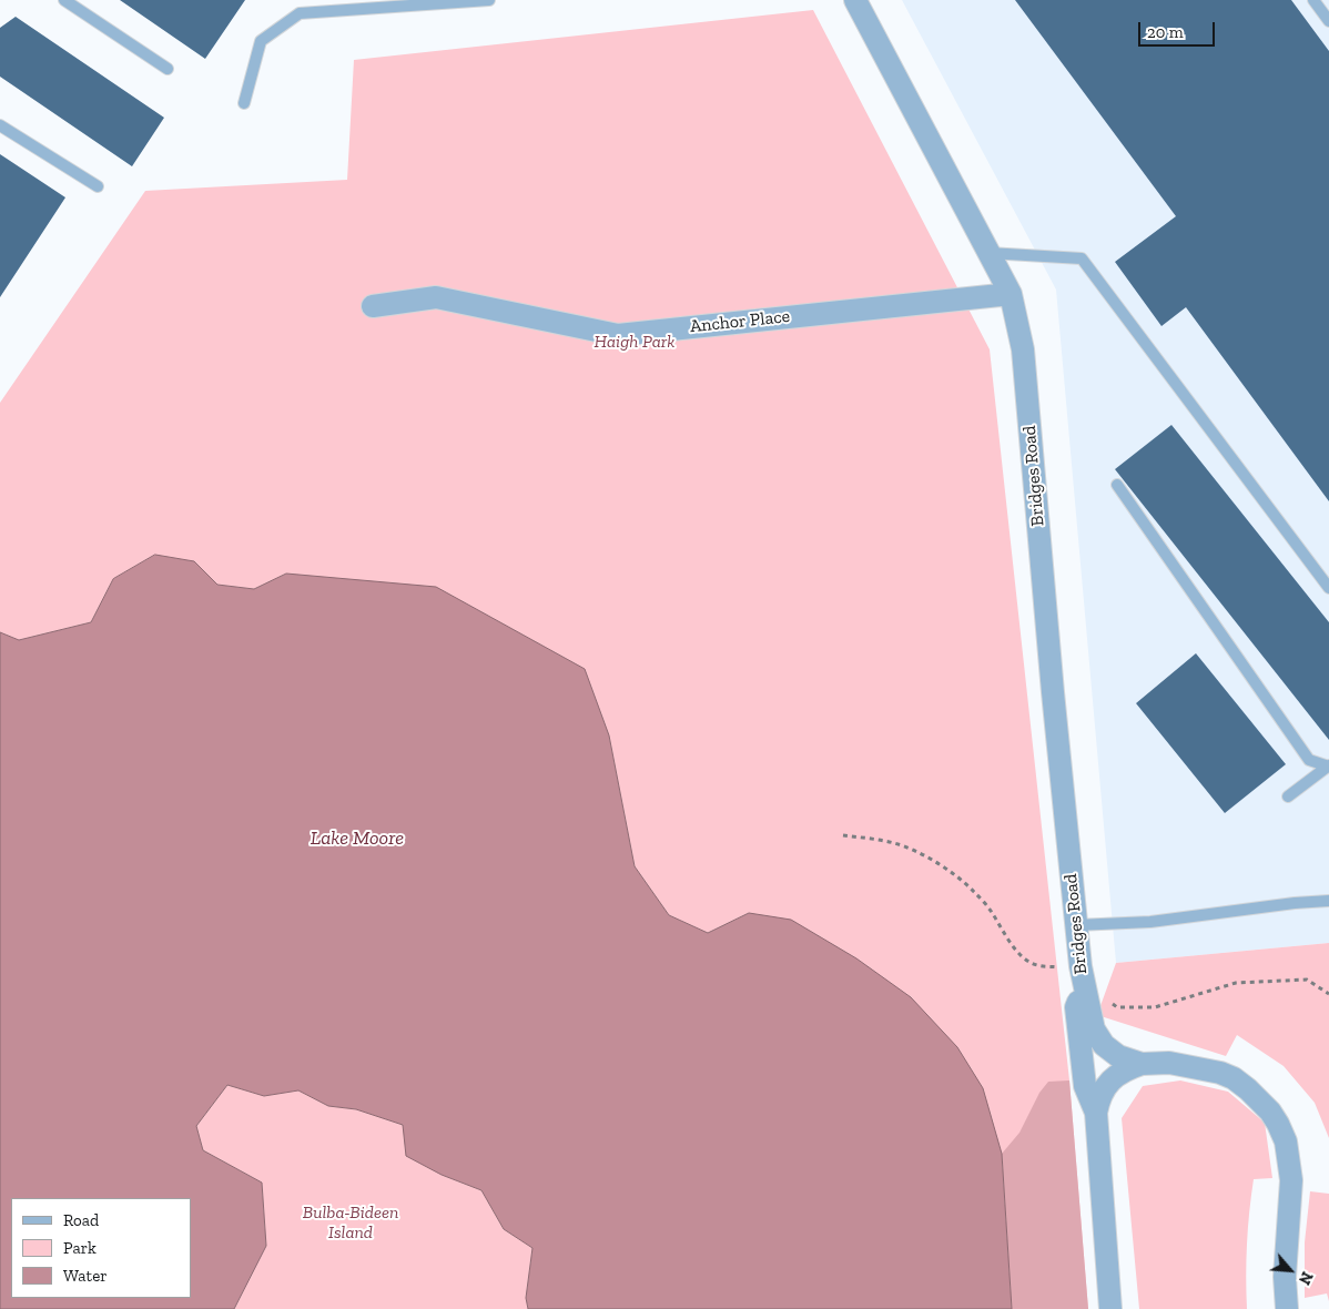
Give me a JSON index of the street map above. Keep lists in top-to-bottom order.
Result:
{
  "streets": {
    "street": ["Anchor Place", "Bridges Road"]
  },
  "crossings": [
    ["Anchor Place", "Bridges Road"]
  ],
  "water": ["Lake Moore"],
  "parks": ["Haigh Park", "Bulba-Bideen Island"],
  "legend": ["Road", "Park", "Water"],
  "scale_bar": "20 m",
  "north": "bottom right"
}
